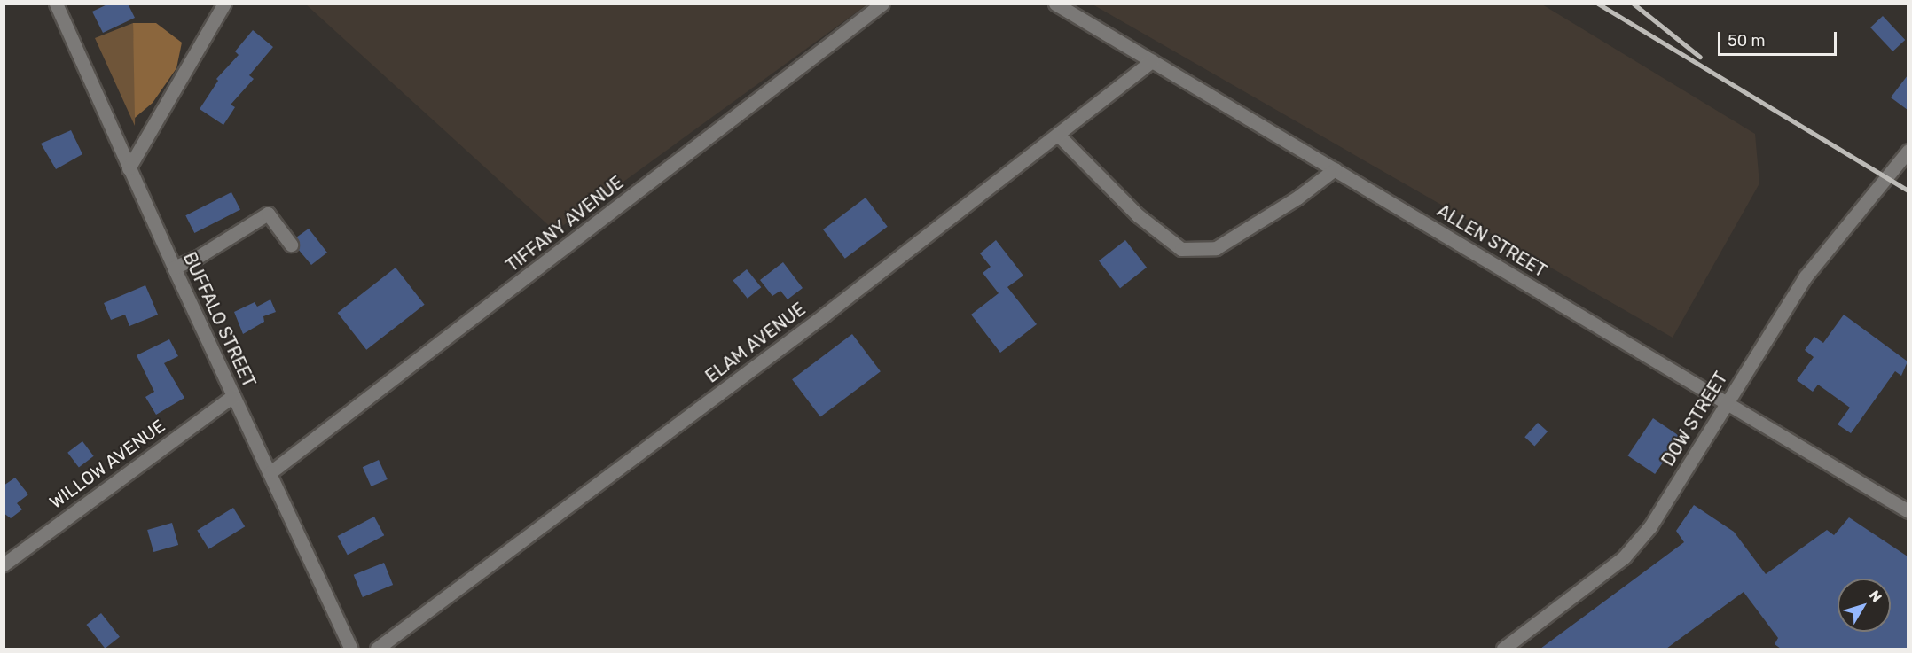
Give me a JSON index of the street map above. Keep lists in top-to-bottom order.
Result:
{
  "streets": {
    "street": [
      "TIFFANY AVENUE",
      "ALLEN STREET",
      "BUFFALO STREET",
      "ELAM AVENUE",
      "DOW STREET",
      "WILLOW AVENUE"
    ]
  },
  "crossings": [
    ["TIFFANY AVENUE", "BUFFALO STREET"],
    ["ALLEN STREET", "ELAM AVENUE"],
    ["ALLEN STREET", "DOW STREET"],
    ["BUFFALO STREET", "WILLOW AVENUE"]
  ],
  "scale_bar": "50 m",
  "north": "top right"
}
